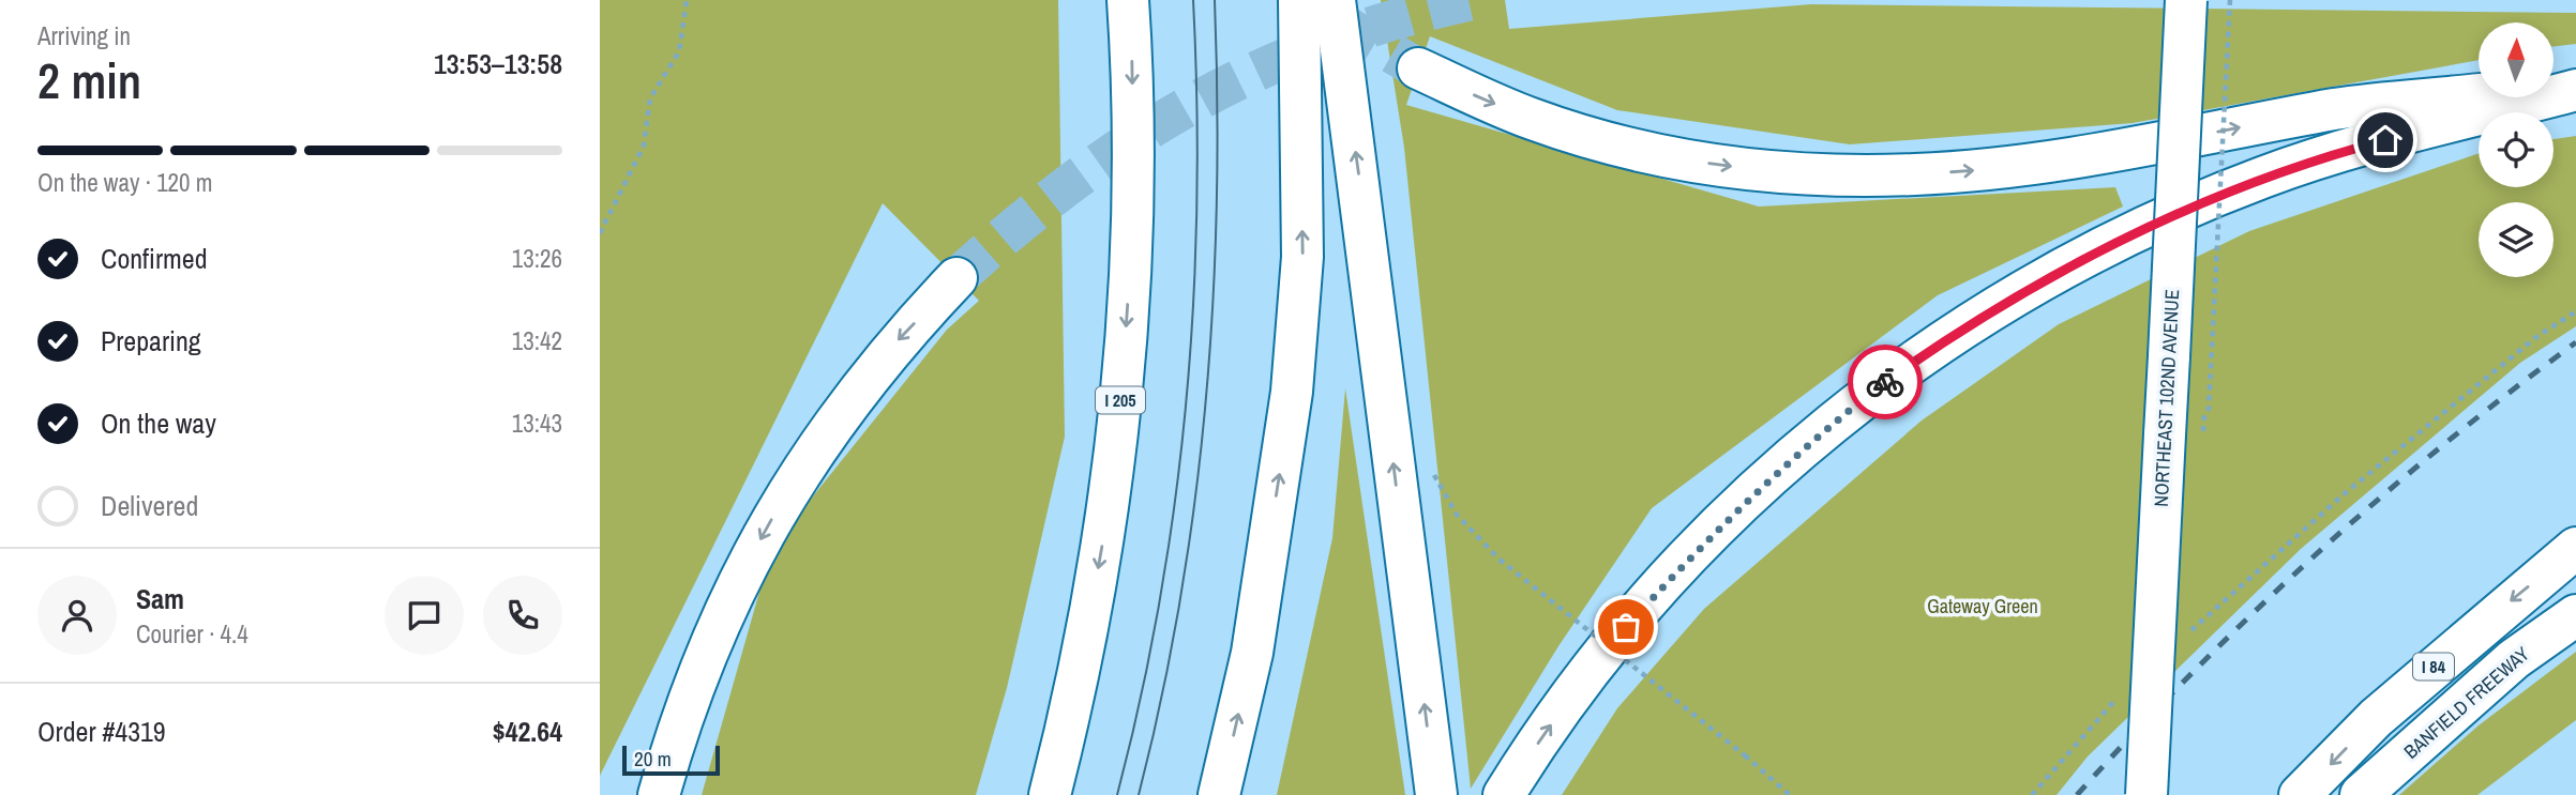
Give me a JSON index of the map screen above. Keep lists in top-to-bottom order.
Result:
{
  "streets": {
    "main road": [
      "NORTHEAST 102ND AVENUE",
      "I 205",
      "I 84",
      "BANFIELD FREEWAY"
    ]
  },
  "parks": ["Gateway Green"],
  "scale_bar": "20 m",
  "north": "top",
  "page": {
    "heading": ["2 min", "Arriving in", "13:53–13:58"],
    "panel": [
      "Sam",
      "Courier · 4.4",
      "Order #4319",
      "$42.64"
    ],
    "bar": "On the way · 120 m",
    "list": [
      ["Confirmed", "13:26"],
      ["Preparing", "13:42"],
      ["On the way", "13:43"],
      "Delivered"
    ],
    "scale": "20 m"
  }
}
